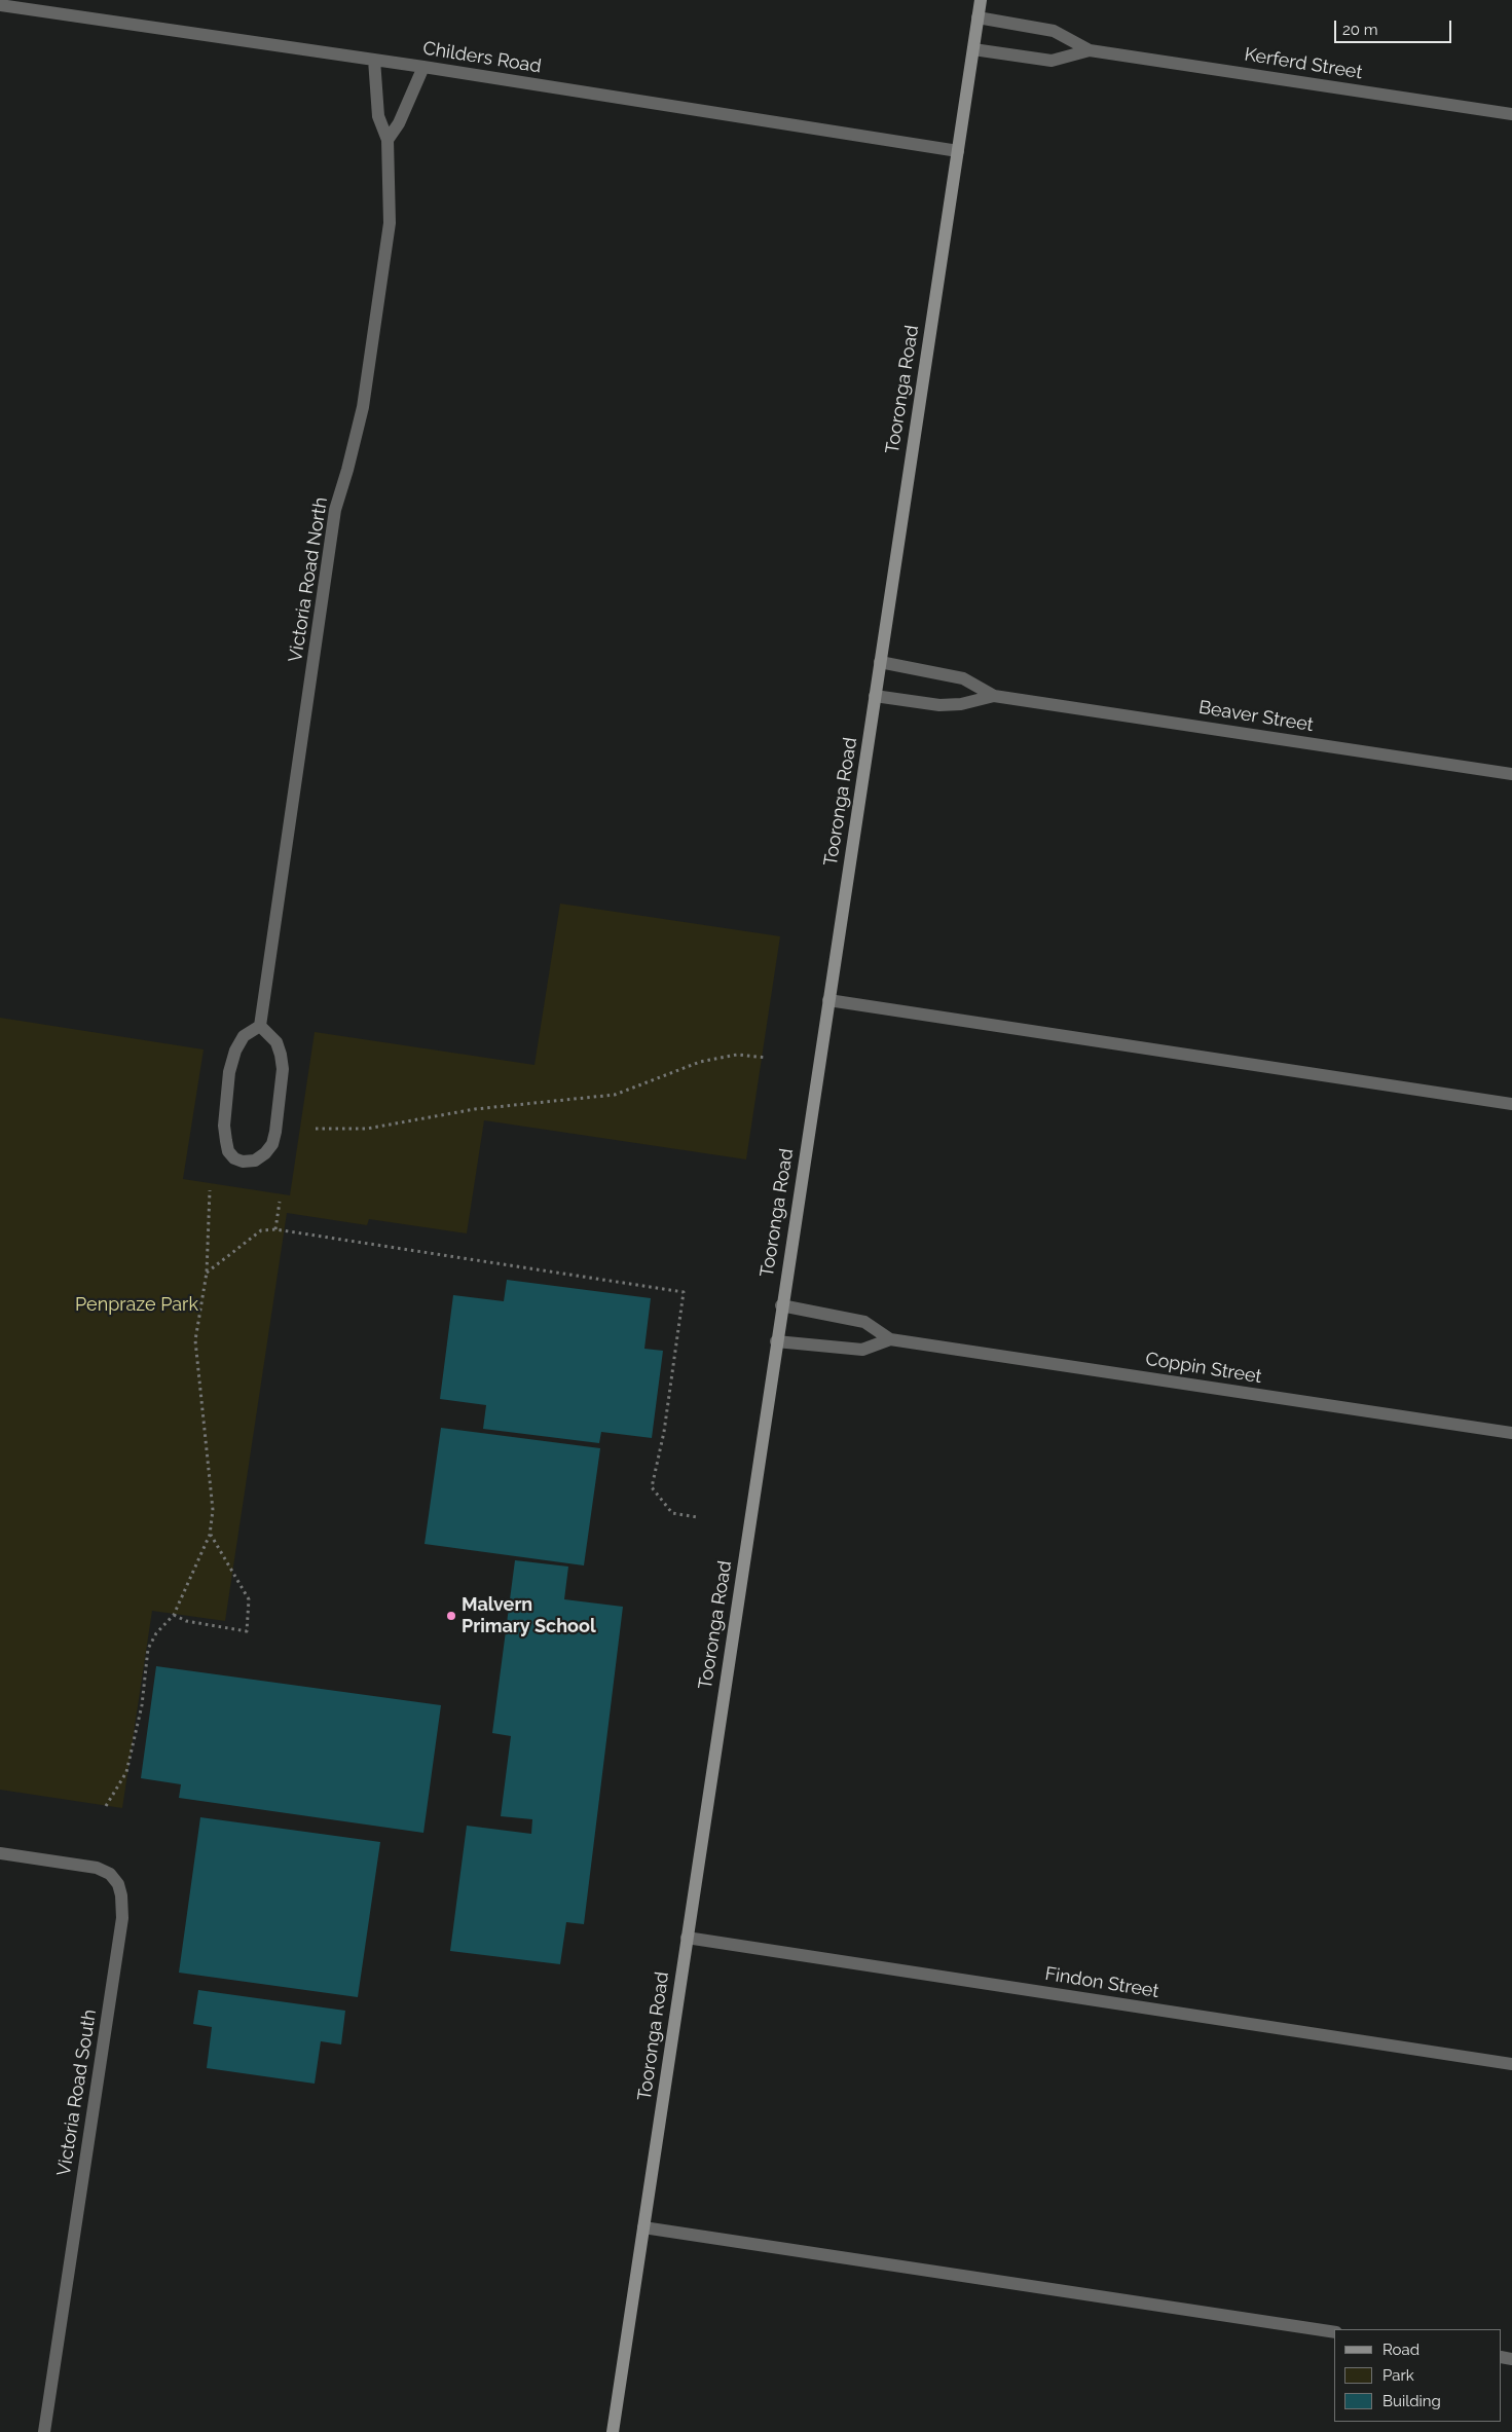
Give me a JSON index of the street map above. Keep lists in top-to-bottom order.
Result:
{
  "streets": {
    "main road": ["Tooronga Road"],
    "street": [
      "Childers Road",
      "Kerferd Street",
      "Victoria Road North",
      "Beaver Street",
      "Coppin Street",
      "Findon Street",
      "Victoria Road South"
    ]
  },
  "crossings": [
    ["Childers Road", "Tooronga Road"],
    ["Childers Road", "Victoria Road North"],
    ["Kerferd Street", "Tooronga Road"],
    ["Tooronga Road", "Beaver Street"],
    ["Tooronga Road", "Coppin Street"],
    ["Tooronga Road", "Findon Street"]
  ],
  "parks": ["Penpraze Park"],
  "places": ["Malvern Primary School"],
  "legend": ["Road", "Park", "Building"],
  "scale_bar": "20 m"
}
